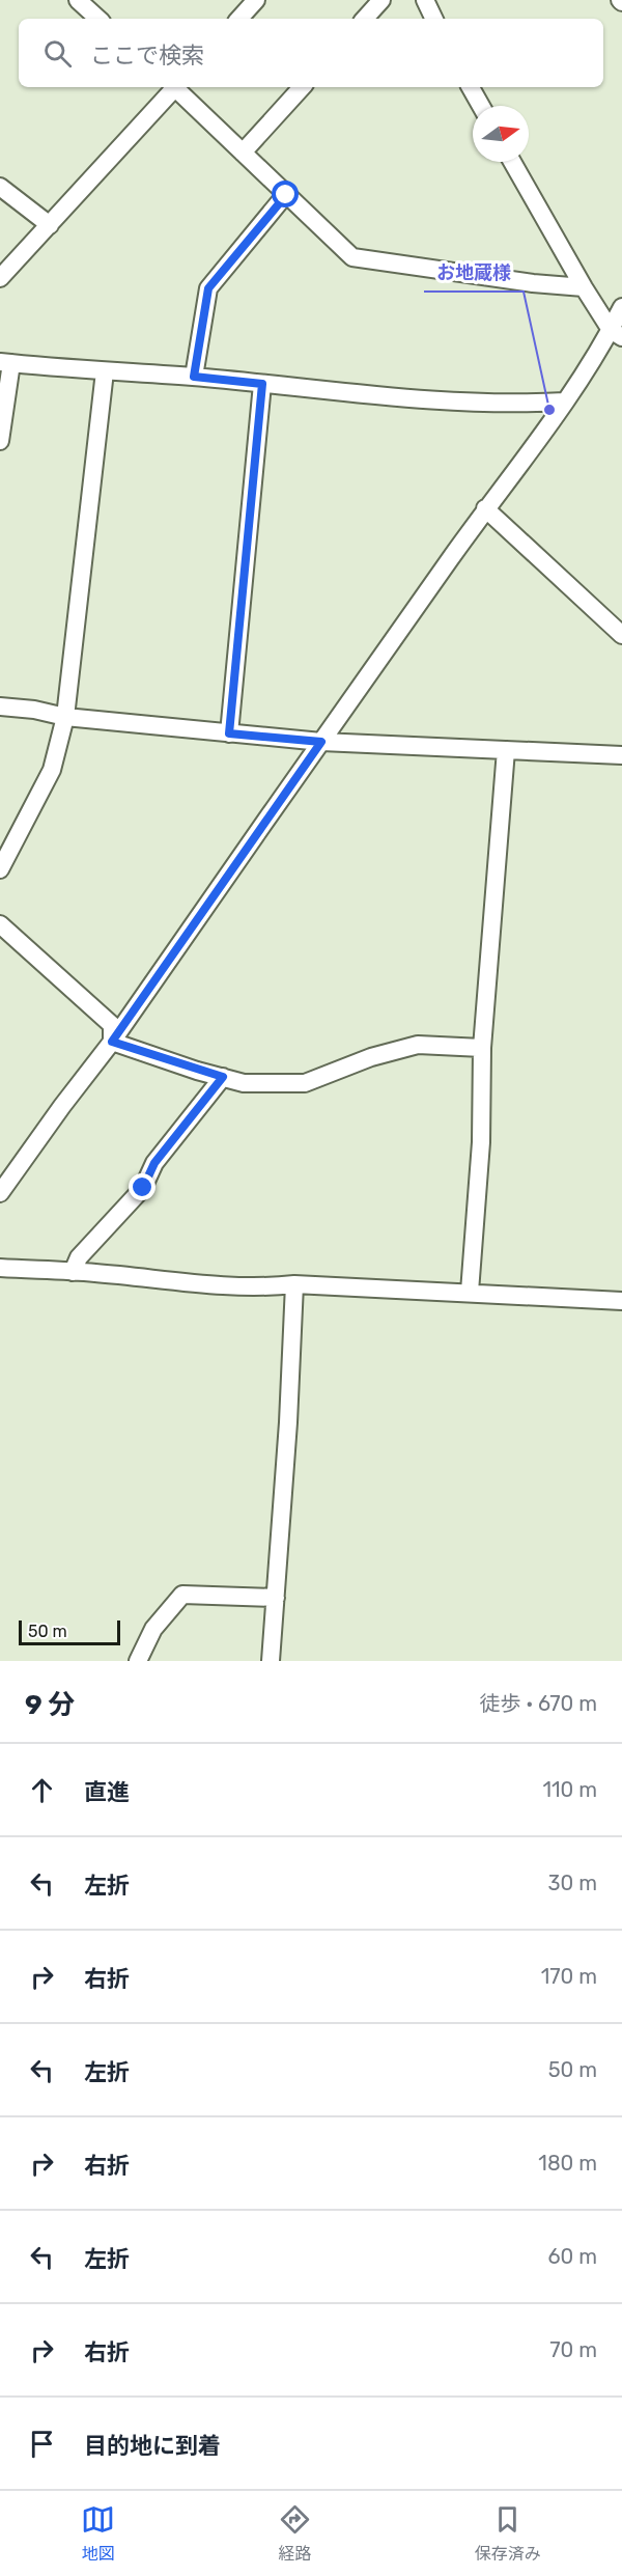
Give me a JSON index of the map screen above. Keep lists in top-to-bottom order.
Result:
{
  "places": ["お地蔵様"],
  "scale_bar": "50 m",
  "north": "right",
  "page": {
    "search": "ここで検索",
    "scale": "50 m",
    "heading": ["9 分", "徒歩 · 670 m"],
    "list": [
      ["直進", "110 m"],
      ["左折", "30 m"],
      ["右折", "170 m"],
      ["左折", "50 m"],
      ["右折", "180 m"],
      ["左折", "60 m"],
      ["右折", "70 m"],
      "目的地に到着"
    ],
    "nav": ["地図", "経路", "保存済み"]
  }
}
